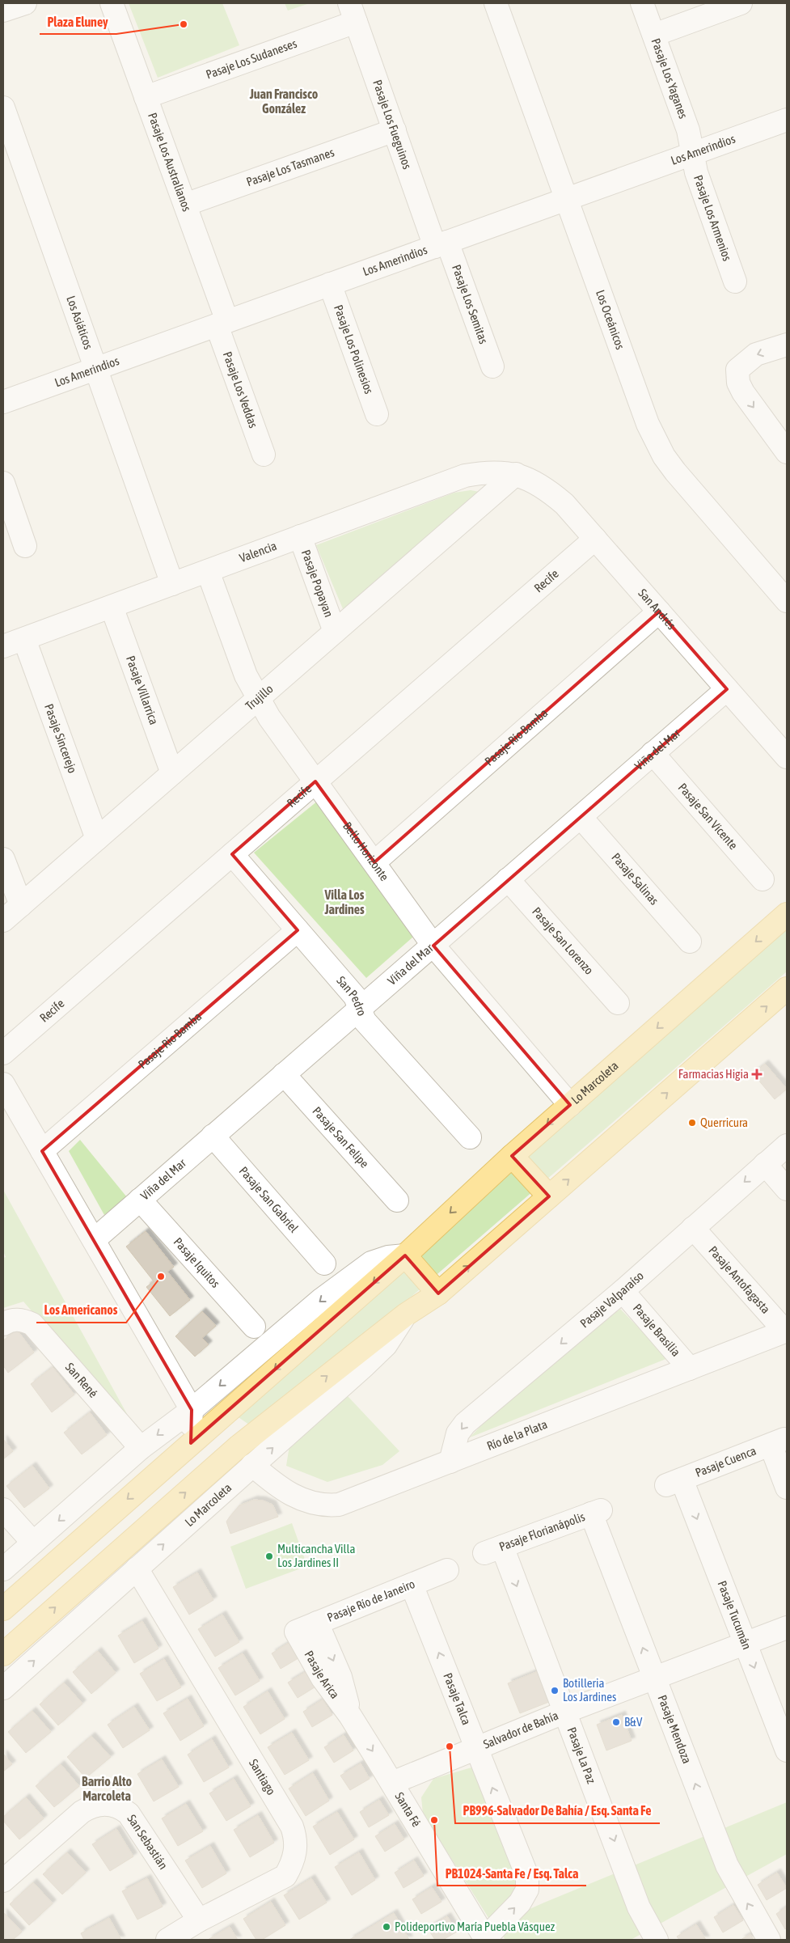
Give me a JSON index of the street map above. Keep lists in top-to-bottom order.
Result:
{
  "streets": {
    "main road": ["Lo Marcoleta"],
    "street": [
      "Pasaje Los Sudaneses",
      "Pasaje Los Yaganes",
      "Pasaje Los Fueguinos",
      "Los Amerindios",
      "Pasaje Los Australianos",
      "Pasaje Los Tasmanes",
      "Pasaje Los Armenios",
      "Pasaje Los Semitas",
      "Los Oceánicos",
      "Los Asiáticos",
      "Pasaje Los Polinesios",
      "Pasaje Los Veddas",
      "Valencia",
      "Recife",
      "Pasaje Popayan",
      "San Andrés",
      "Pasaje Villarrica",
      "Trujillo",
      "Pasaje Río Bamba",
      "Pasaje Sincerejo",
      "Viña del Mar",
      "Pasaje San Vicente",
      "Bello Horizonte",
      "Pasaje Salinas",
      "Pasaje San Lorenzo",
      "San Pedro",
      "Pasaje San Felipe",
      "Pasaje San Gabriel",
      "Pasaje Iquitos",
      "Pasaje Antofagasta",
      "Pasaje Valparaíso",
      "Pasaje Brasilia",
      "San René",
      "Río de la Plata",
      "Pasaje Cuenca",
      "Pasaje Florianápolis",
      "Pasaje Río de Janeiro",
      "Pasaje Tucumán",
      "Pasaje Arica",
      "Pasaje Talca",
      "Pasaje Mendoza",
      "Salvador de Bahía",
      "Pasaje La Paz",
      "Santiago",
      "Santa Fé",
      "San Sebastián"
    ]
  },
  "crossings": [
    ["Pasaje Los Sudaneses", "Pasaje Los Fueguinos"],
    ["Pasaje Los Sudaneses", "Pasaje Los Australianos"],
    ["Pasaje Los Yaganes", "Los Amerindios"],
    ["Pasaje Los Yaganes", "Pasaje Los Armenios"],
    ["Pasaje Los Fueguinos", "Los Amerindios"],
    ["Pasaje Los Fueguinos", "Pasaje Los Tasmanes"],
    ["Pasaje Los Fueguinos", "Pasaje Los Semitas"],
    ["Los Amerindios", "Pasaje Los Australianos"],
    ["Los Amerindios", "Pasaje Los Armenios"],
    ["Los Amerindios", "Pasaje Los Semitas"],
    ["Los Amerindios", "Los Oceánicos"],
    ["Los Amerindios", "Los Asiáticos"],
    ["Los Amerindios", "Pasaje Los Polinesios"],
    ["Los Amerindios", "Pasaje Los Veddas"],
    ["Pasaje Los Australianos", "Pasaje Los Tasmanes"],
    ["Pasaje Los Australianos", "Pasaje Los Veddas"],
    ["Los Asiáticos", "Valencia"],
    ["Valencia", "Pasaje Popayan"],
    ["Valencia", "San Andrés"],
    ["Valencia", "Pasaje Villarrica"],
    ["Valencia", "Trujillo"],
    ["Valencia", "Pasaje Sincerejo"],
    ["Valencia", "Bello Horizonte"],
    ["Recife", "San Andrés"],
    ["Recife", "Bello Horizonte"],
    ["Recife", "San Pedro"],
    ["Pasaje Popayan", "Trujillo"],
    ["San Andrés", "Trujillo"],
    ["San Andrés", "Pasaje Río Bamba"],
    ["San Andrés", "Viña del Mar"],
    ["Pasaje Villarrica", "Trujillo"],
    ["Trujillo", "Pasaje Sincerejo"],
    ["Trujillo", "Bello Horizonte"],
    ["Pasaje Río Bamba", "Bello Horizonte"],
    ["Pasaje Río Bamba", "San Pedro"],
    ["Viña del Mar", "Pasaje San Vicente"],
    ["Viña del Mar", "Bello Horizonte"],
    ["Viña del Mar", "Pasaje Salinas"],
    ["Viña del Mar", "Pasaje San Lorenzo"],
    ["Viña del Mar", "San Pedro"],
    ["Viña del Mar", "Pasaje San Felipe"],
    ["Viña del Mar", "Pasaje San Gabriel"],
    ["Viña del Mar", "Pasaje Iquitos"],
    ["Bello Horizonte", "Lo Marcoleta"],
    ["Lo Marcoleta", "Río de la Plata"],
    ["Lo Marcoleta", "Santiago"],
    ["Pasaje Antofagasta", "Pasaje Valparaíso"],
    ["Pasaje Antofagasta", "Río de la Plata"],
    ["Pasaje Valparaíso", "Pasaje Brasilia"],
    ["Pasaje Valparaíso", "Río de la Plata"],
    ["Pasaje Brasilia", "Río de la Plata"],
    ["Pasaje Cuenca", "Pasaje Tucumán"],
    ["Pasaje Florianápolis", "Pasaje Mendoza"],
    ["Pasaje Florianápolis", "Pasaje La Paz"],
    ["Pasaje Río de Janeiro", "Pasaje Arica"],
    ["Pasaje Río de Janeiro", "Pasaje Talca"],
    ["Pasaje Tucumán", "Salvador de Bahía"],
    ["Pasaje Arica", "Salvador de Bahía"],
    ["Pasaje Arica", "Santa Fé"],
    ["Pasaje Talca", "Salvador de Bahía"],
    ["Pasaje Talca", "Santa Fé"],
    ["Pasaje Mendoza", "Salvador de Bahía"],
    ["Salvador de Bahía", "Pasaje La Paz"],
    ["Salvador de Bahía", "Santa Fé"],
    ["Santiago", "San Sebastián"]
  ],
  "one_way": [
    "Pasaje Tucumán",
    "Pasaje Talca",
    "Pasaje Mendoza",
    "Pasaje La Paz"
  ],
  "districts": ["Juan Francisco González", "Villa Los Jardines", "Barrio Alto Marcoleta"],
  "places": {
    "other": [
      "Plaza Eluney",
      "Querricura",
      "Los Americanos",
      "Multicancha Villa Los Jardines II",
      "Botilleria Los Jardines",
      "B&V",
      "PB996-Salvador De Bahía / Esq. Santa Fe",
      "PB1024-Santa Fe / Esq. Talca",
      "Polideportivo María Puebla Vásquez"
    ],
    "health": ["Farmacias Higia"]
  }
}
